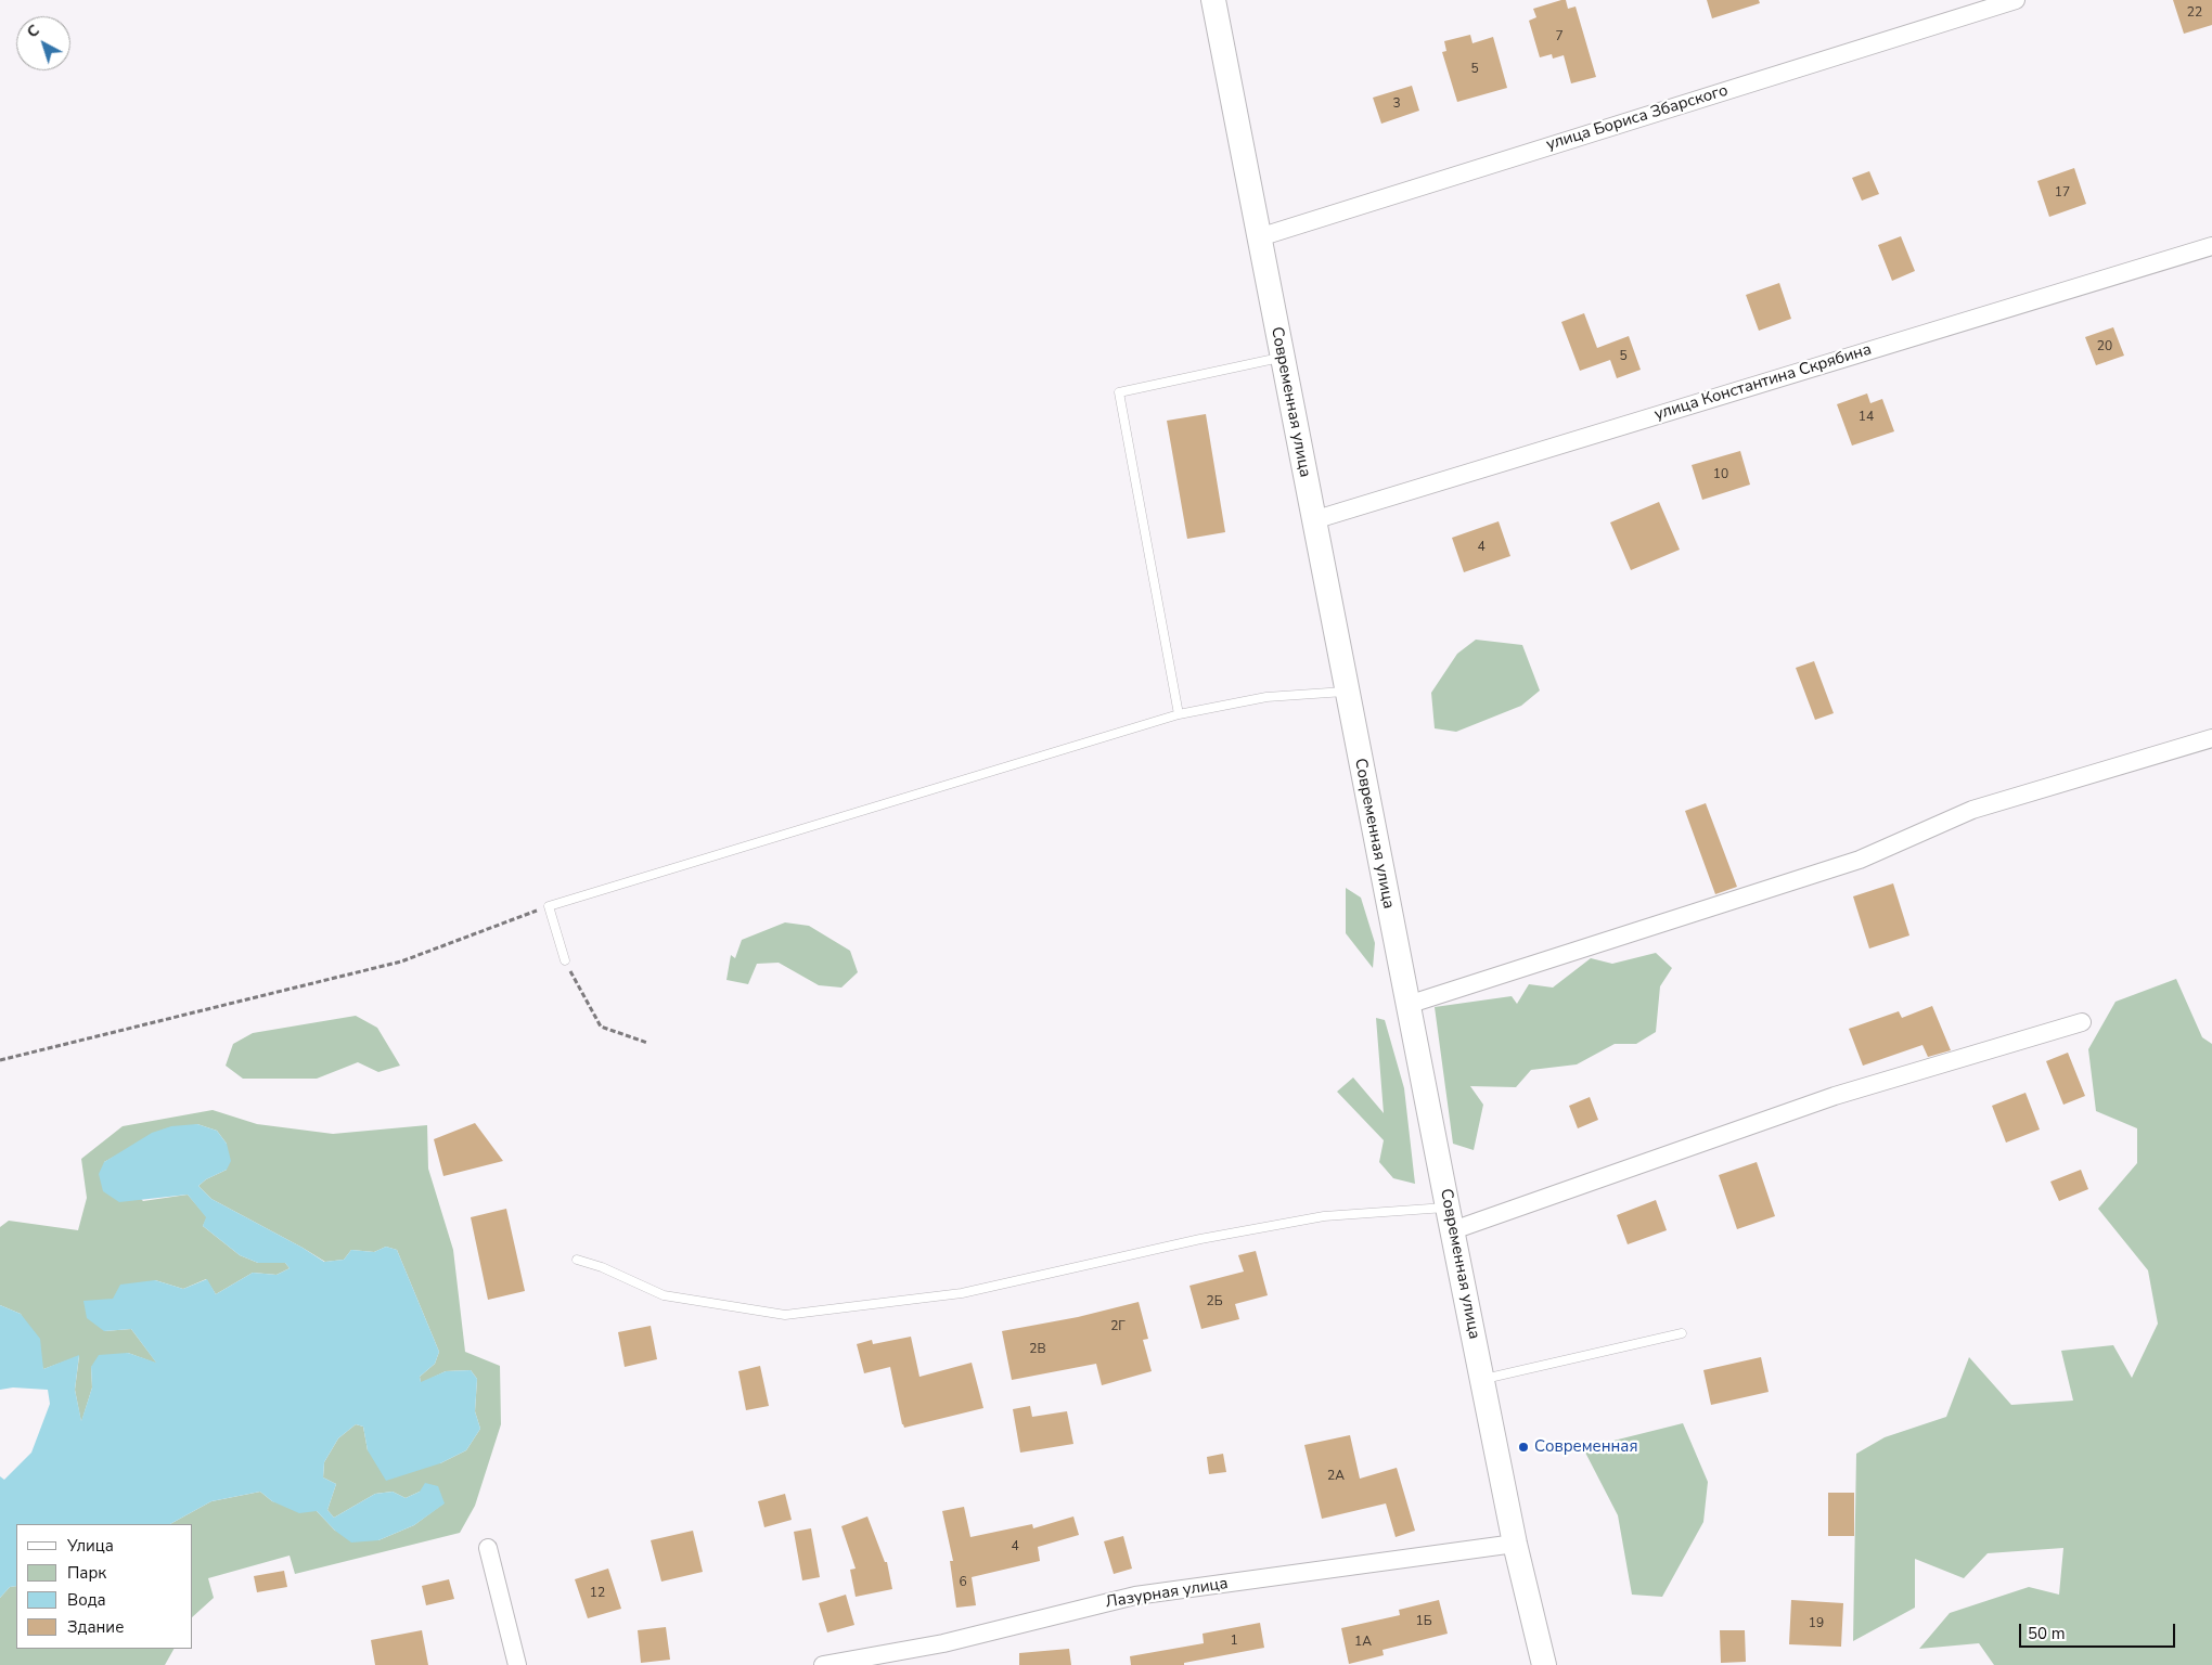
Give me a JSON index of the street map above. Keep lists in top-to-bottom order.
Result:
{
  "streets": {
    "street": [
      "улица Бориса Збарского",
      "улица Константина Скрябина",
      "Современная улица",
      "Лазурная улица"
    ]
  },
  "crossings": [
    ["улица Бориса Збарского", "Современная улица"],
    ["улица Константина Скрябина", "Современная улица"],
    ["Современная улица", "Лазурная улица"]
  ],
  "places": ["Современная"],
  "house_numbers": [
    "22",
    "7",
    "5",
    "3",
    "17",
    "20",
    "5",
    "14",
    "10",
    "4",
    "2Б",
    "2Г",
    "2В",
    "2А",
    "4",
    "6",
    "12",
    "1Б",
    "19",
    "1",
    "1А"
  ],
  "legend": [
    "Улица",
    "Парк",
    "Вода",
    "Здание"
  ],
  "scale_bar": "50 m",
  "north": "top left"
}
